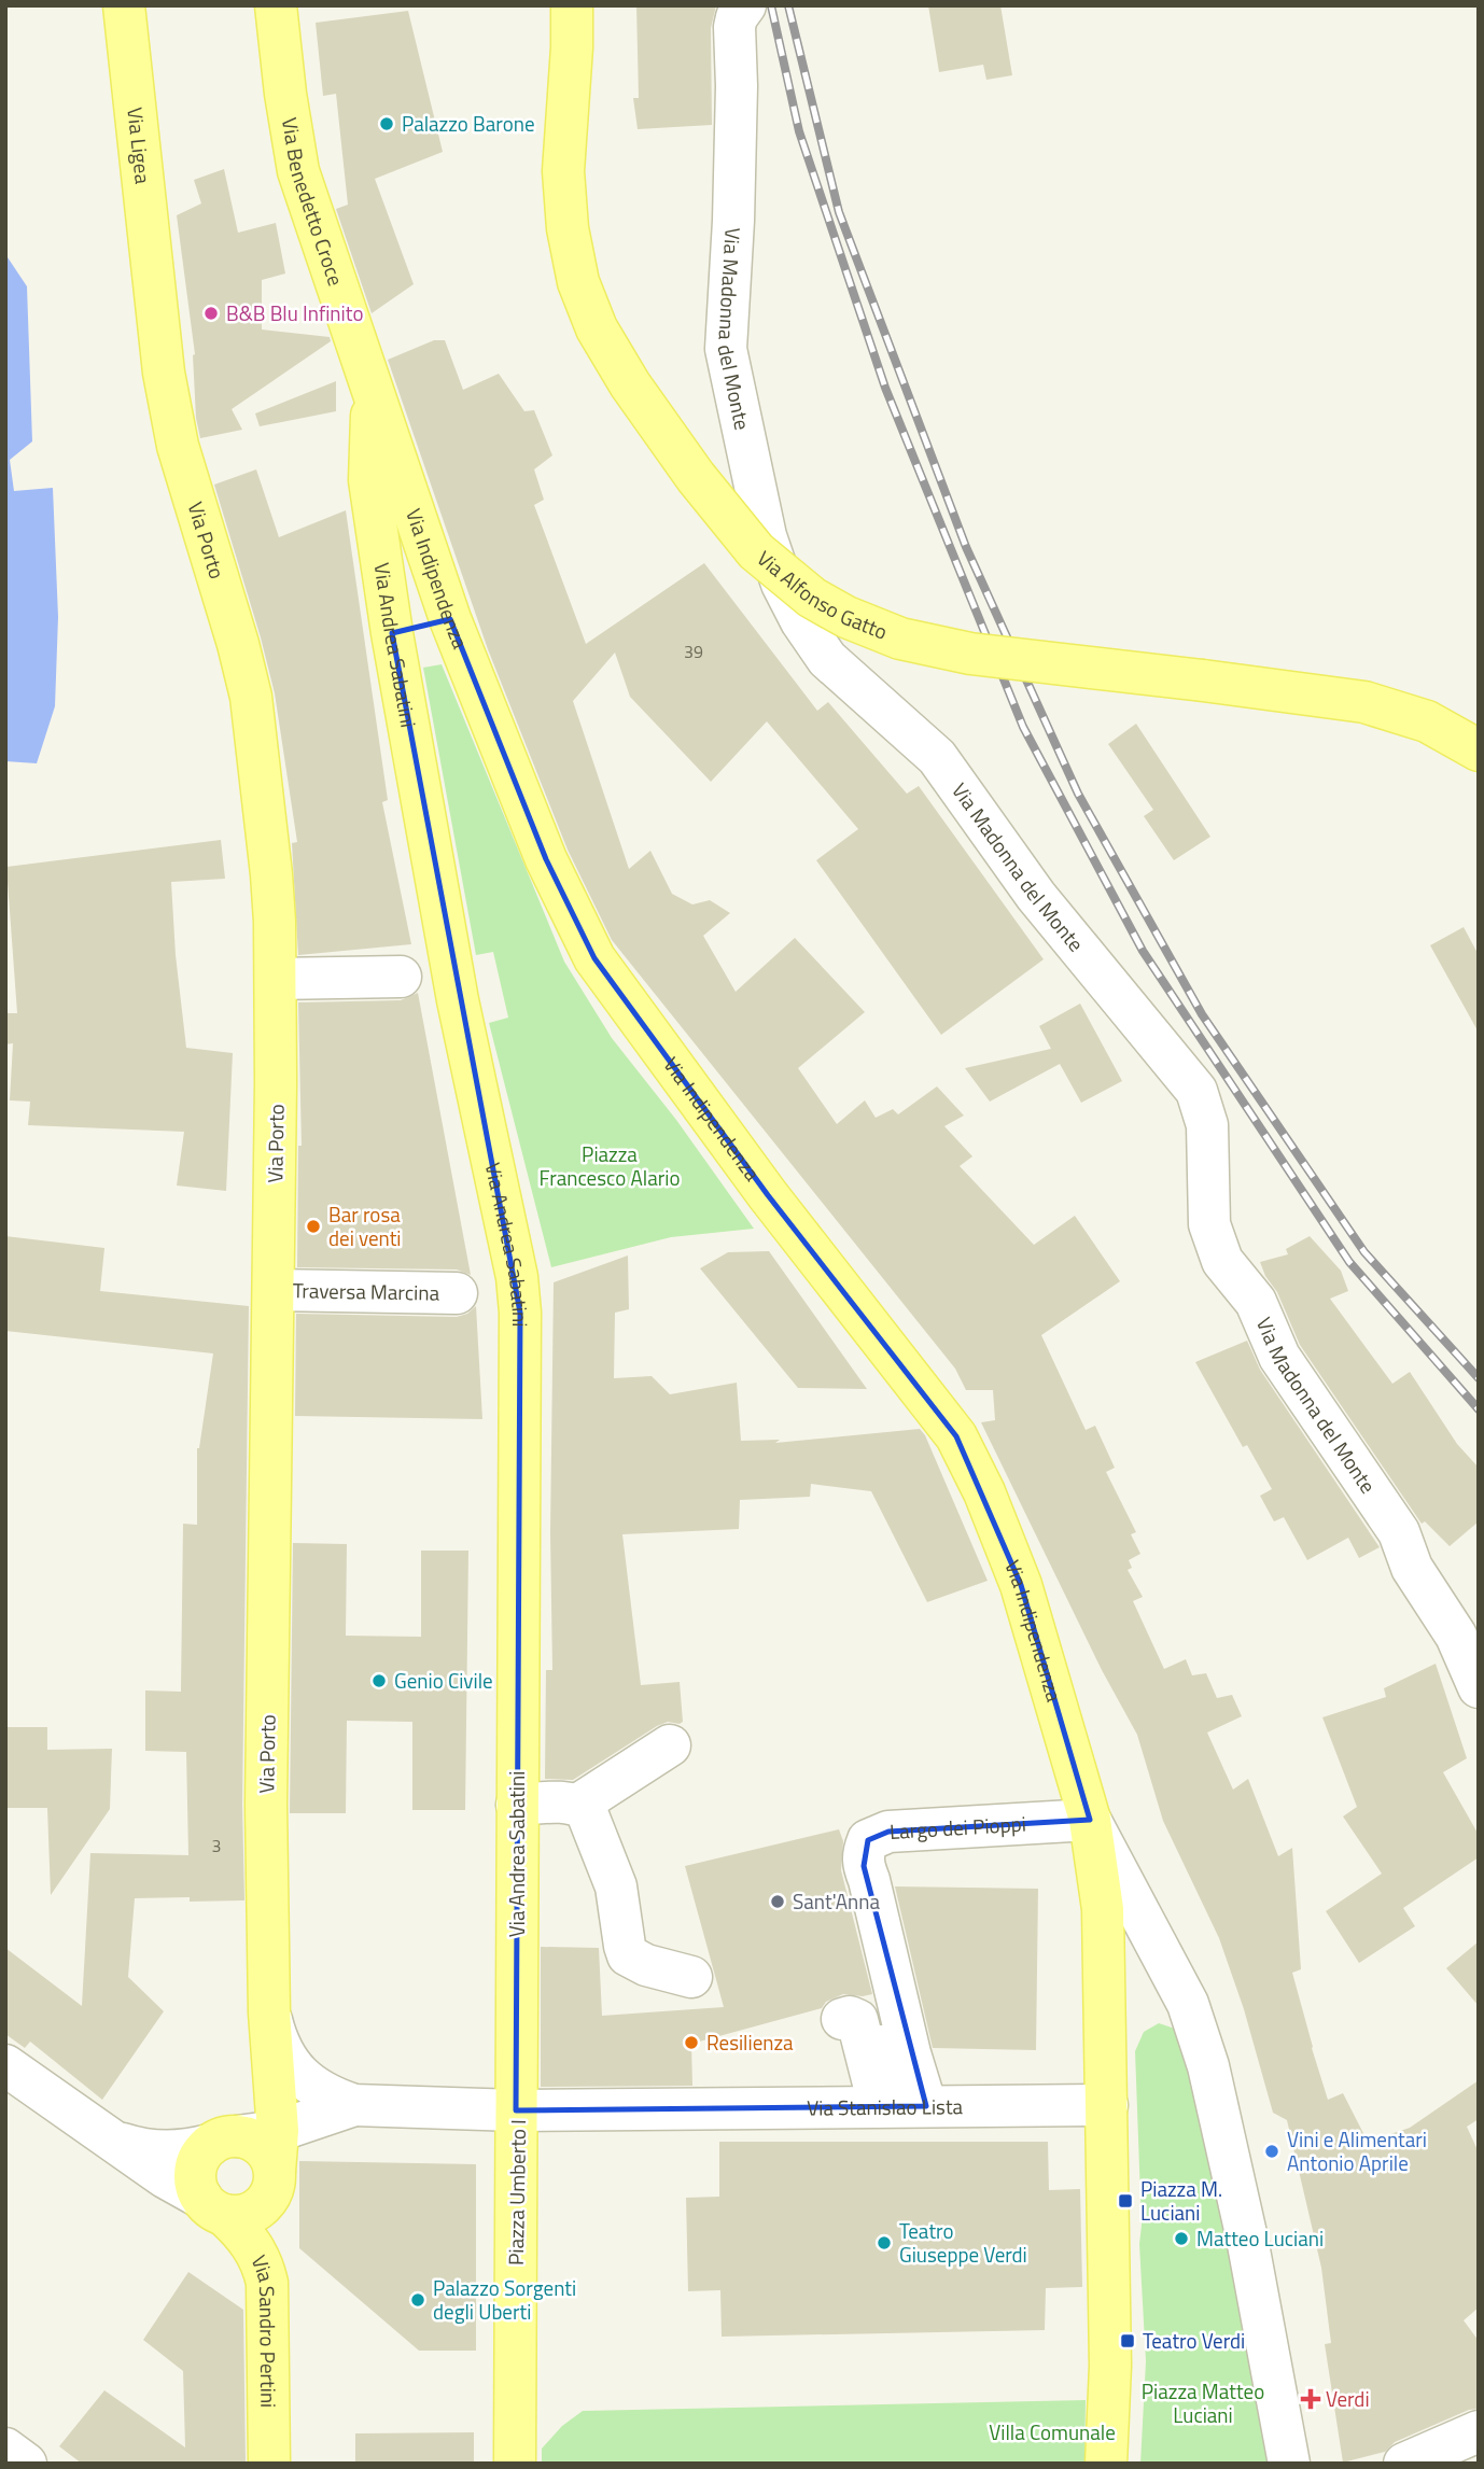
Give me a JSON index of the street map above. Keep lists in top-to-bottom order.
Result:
{
  "streets": {
    "main road": [
      "Via Ligea",
      "Via Benedetto Croce",
      "Via Porto",
      "Via Indipendenza",
      "Via Alfonso Gatto",
      "Via Andrea Sabatini",
      "Piazza Umberto I",
      "Via Sandro Pertini"
    ],
    "street": [
      "Via Madonna del Monte",
      "Traversa Marcina",
      "Largo dei Pioppi",
      "Via Stanislao Lista"
    ]
  },
  "crossings": [
    ["Via Ligea", "Via Porto"],
    ["Via Benedetto Croce", "Via Indipendenza"],
    ["Via Benedetto Croce", "Via Andrea Sabatini"],
    ["Via Porto", "Traversa Marcina"],
    ["Via Porto", "Via Sandro Pertini"],
    ["Via Indipendenza", "Via Andrea Sabatini"],
    ["Via Indipendenza", "Largo dei Pioppi"],
    ["Via Andrea Sabatini", "Piazza Umberto I"],
    ["Largo dei Pioppi", "Via Stanislao Lista"],
    ["Via Stanislao Lista", "Piazza Umberto I"]
  ],
  "parks": ["Piazza Francesco Alario", "Piazza Matteo Luciani", "Villa Comunale"],
  "places": {
    "other": [
      "Palazzo Barone",
      "B&B Blu Infinito",
      "Bar rosa dei venti",
      "Genio Civile",
      "Sant'Anna",
      "Resilienza",
      "Vini e Alimentari Antonio Aprile",
      "Matteo Luciani",
      "Teatro Giuseppe Verdi",
      "Palazzo Sorgenti degli Uberti"
    ],
    "transit": ["Piazza M. Luciani", "Teatro Verdi"],
    "health": ["Verdi"]
  },
  "house_numbers": ["39", "3"]
}
